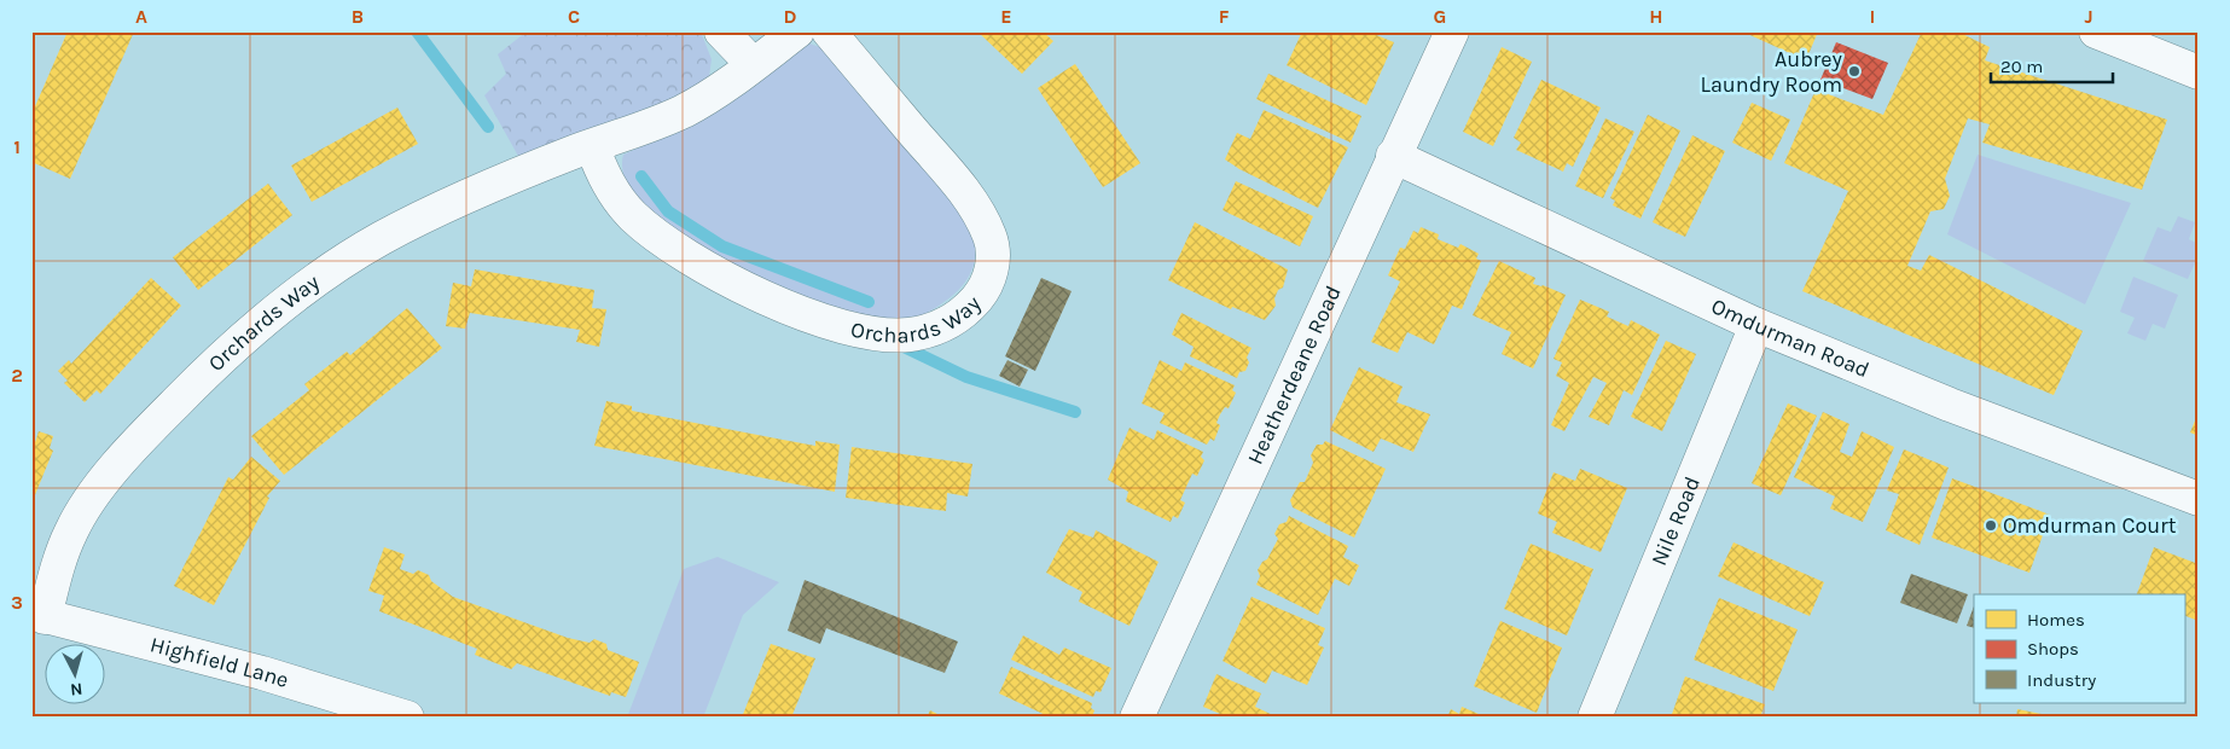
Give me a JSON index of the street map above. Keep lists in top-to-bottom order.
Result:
{
  "streets": {
    "street": [
      "Orchards Way",
      "Omdurman Road",
      "Heatherdeane Road",
      "Nile Road",
      "Highfield Lane"
    ]
  },
  "crossings": [
    ["Orchards Way", "Highfield Lane"],
    ["Omdurman Road", "Heatherdeane Road"],
    ["Omdurman Road", "Nile Road"]
  ],
  "places": ["Aubrey Laundry Room", "Omdurman Court"],
  "legend": ["Homes", "Shops", "Industry"],
  "scale_bar": "20 m",
  "north": "bottom",
  "grid": {
    "columns": [
      "A",
      "B",
      "C",
      "D",
      "E",
      "F",
      "G",
      "H",
      "I",
      "J"
    ],
    "rows": ["1", "2", "3"]
  }
}
